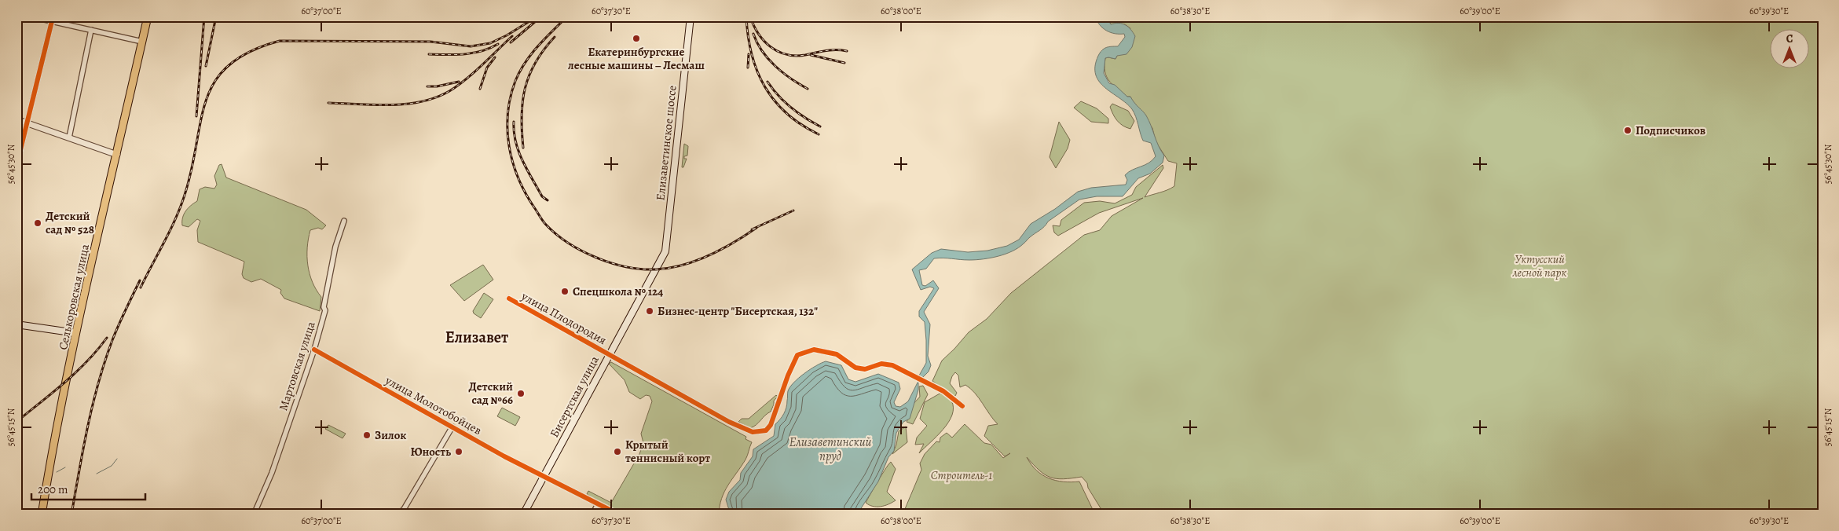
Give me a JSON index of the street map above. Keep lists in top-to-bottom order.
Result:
{
  "streets": {
    "main road": ["Елизаветинское шоссе", "Селькоровская улица", "Бисертская улица"],
    "street": ["улица Плодородия", "Мартовская улица", "улица Молотобойцев"]
  },
  "crossings": [
    ["Елизаветинское шоссе", "Бисертская улица"],
    ["улица Плодородия", "Бисертская улица"],
    ["Мартовская улица", "улица Молотобойцев"],
    ["Бисертская улица", "улица Молотобойцев"]
  ],
  "districts": ["Елизавет"],
  "water": ["Елизаветинский пруд"],
  "parks": ["Уктусский лесной парк", "Строитель-1"],
  "places": [
    "Екатеринбургские лесные машины – Лесмаш",
    "Подписчиков",
    "Детский сад № 528",
    "Спецшкола № 124",
    "Бизнес-центр \"Бисертская, 132\"",
    "Детский сад №66",
    "Зилок",
    "Юность",
    "Крытый теннисный корт"
  ],
  "scale_bar": "200 m",
  "north": "top",
  "coordinates": [
    "60°37'00\"E",
    "60°37'30\"E",
    "60°38'00\"E",
    "60°38'30\"E",
    "60°39'00\"E",
    "60°39'30\"E",
    "56°45'30\"N",
    "56°45'15\"N"
  ]
}
